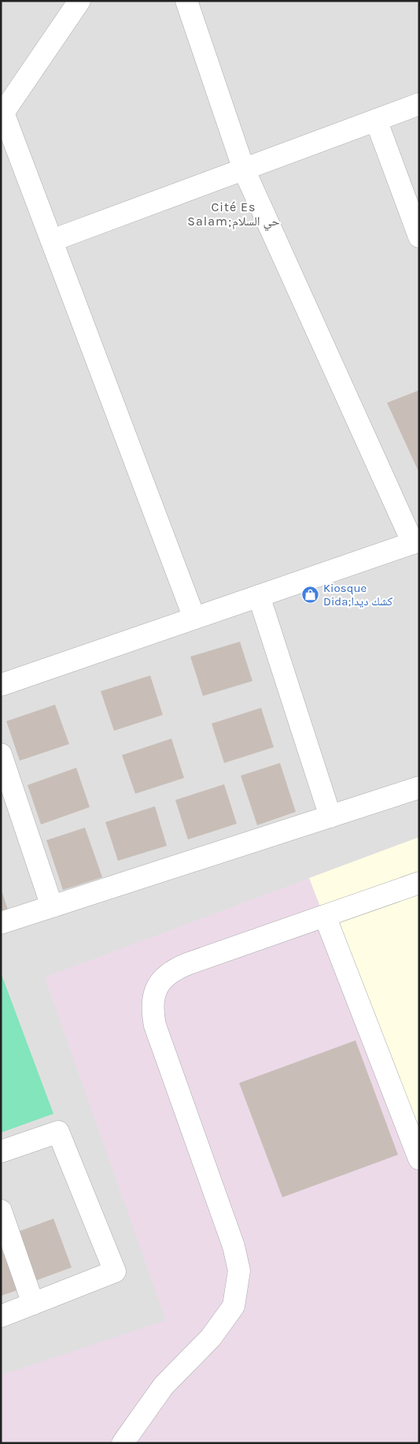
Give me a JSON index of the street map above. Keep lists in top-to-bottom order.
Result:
{
  "districts": ["Cité Es Salam;حي السلام"],
  "places": {
    "shop": ["Kiosque Dida;كشك ديدا"]
  }
}
